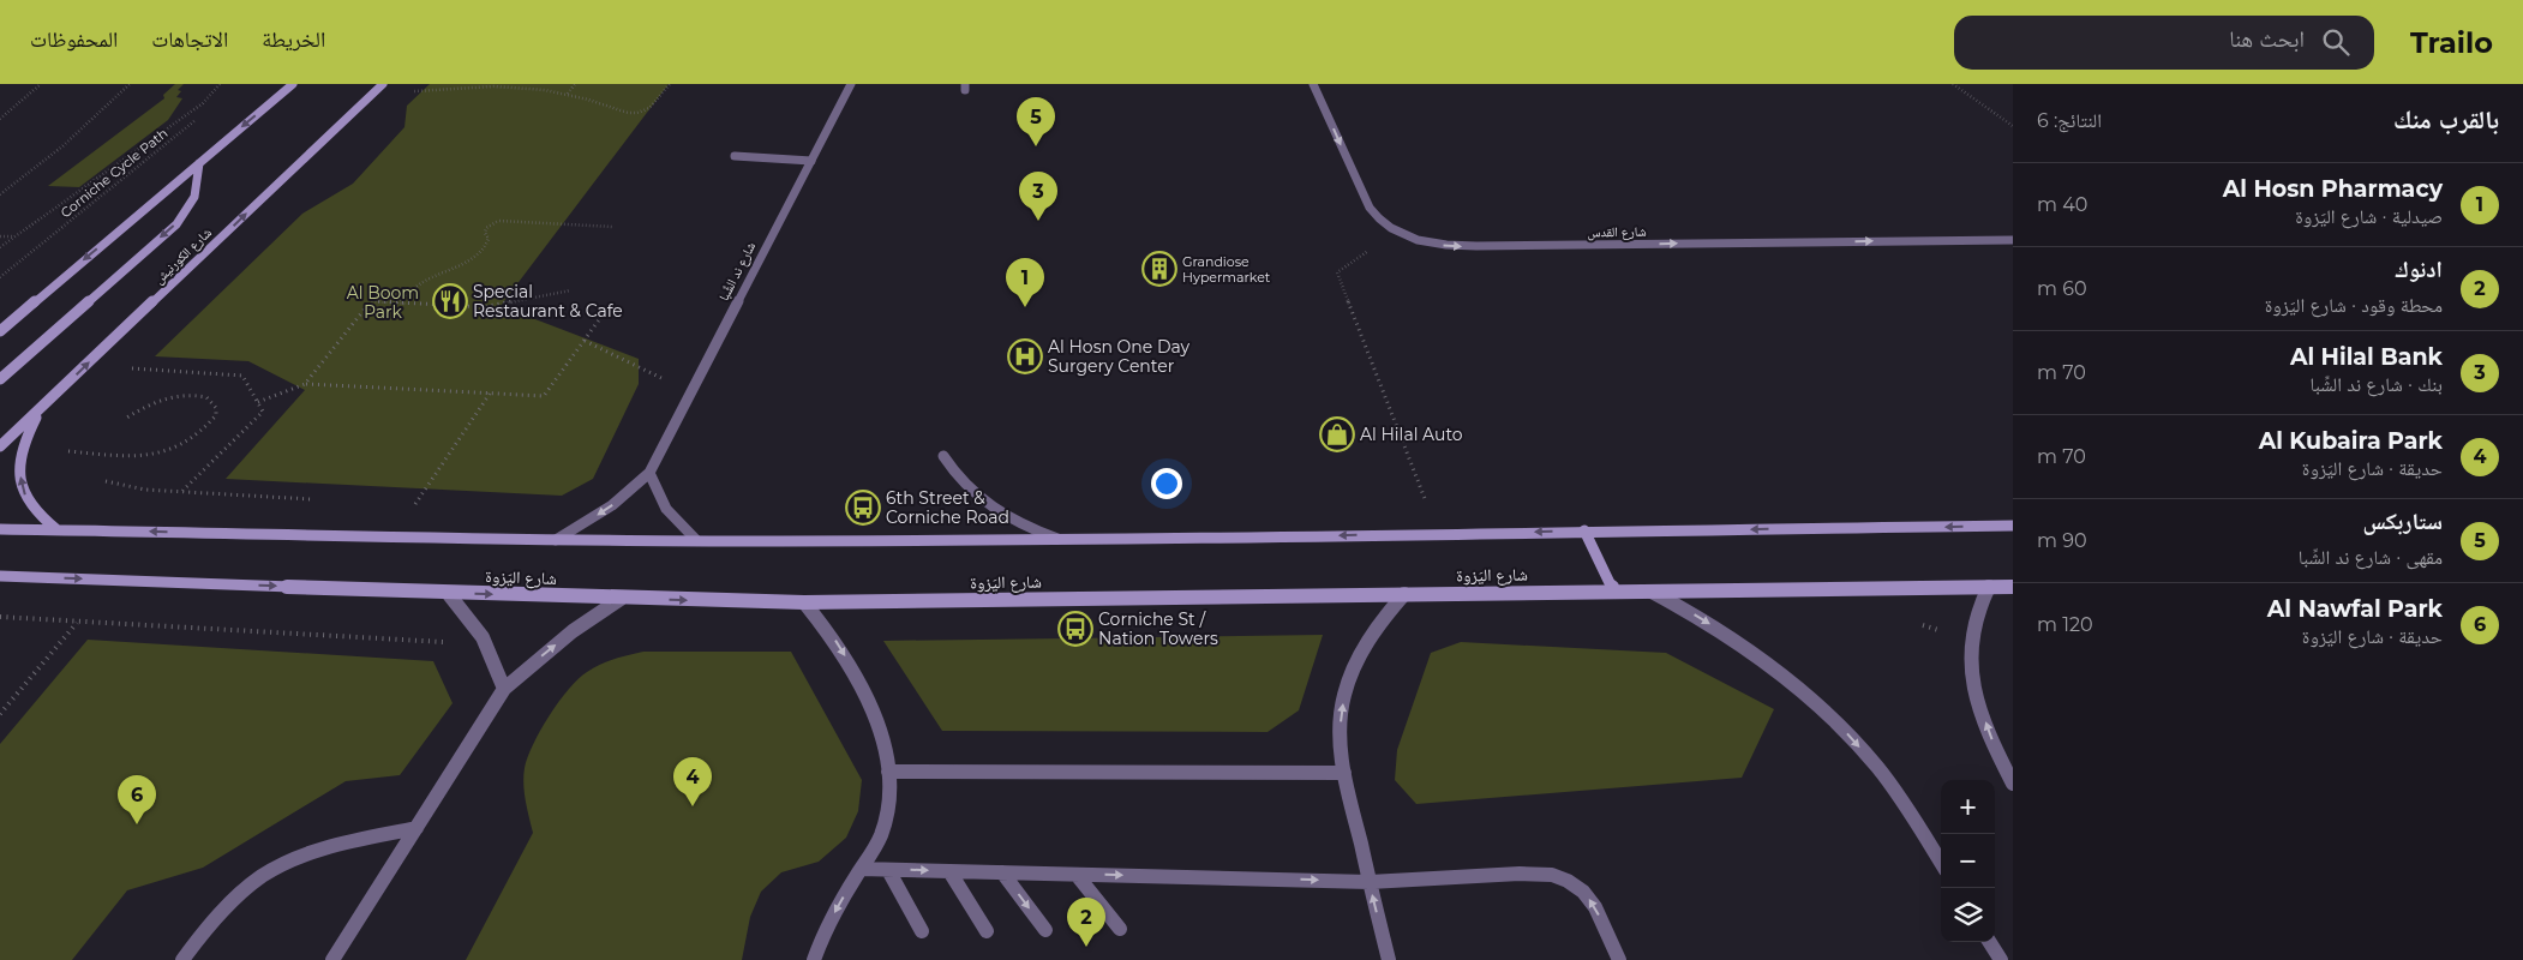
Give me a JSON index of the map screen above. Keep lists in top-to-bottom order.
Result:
{
  "streets": {
    "street": [
      "شارع القدس",
      "شارع الكورنيش",
      "شارع ند الشِّبا",
      "شارع اليَزوة"
    ],
    "path": ["Corniche Cycle Path"]
  },
  "one_way": ["شارع القدس"],
  "parks": ["Al Boom Park"],
  "places": {
    "building": ["Grandiose Hypermarket"],
    "restaurant": ["Special Restaurant & Cafe"],
    "hospital": ["Al Hosn One Day Surgery Center"],
    "shop": ["Al Hilal Auto"],
    "bus stop": ["6th Street & Corniche Road", "Corniche St / Nation Towers"]
  },
  "page": {
    "header": "Trailo",
    "search": "ابحث هنا",
    "nav": ["الخريطة", "الاتجاهات", "المحفوظات"],
    "heading": ["بالقرب منك", "النتائج: 6"],
    "pins": [
      "5",
      "3",
      "1",
      "4",
      "6",
      "2"
    ],
    "list": [
      {
        "mark": "1",
        "name": "Al Hosn Pharmacy",
        "note": "صيدلية · شارع اليَزوة",
        "value": "40 m"
      },
      {
        "mark": "2",
        "name": "ادنوك",
        "note": "محطة وقود · شارع اليَزوة",
        "value": "60 m"
      },
      {
        "mark": "3",
        "name": "Al Hilal Bank",
        "note": "بنك · شارع ند الشِّبا",
        "value": "70 m"
      },
      {
        "mark": "4",
        "name": "Al Kubaira Park",
        "note": "حديقة · شارع اليَزوة",
        "value": "70 m"
      },
      {
        "mark": "5",
        "name": "ستاربكس",
        "note": "مقهى · شارع ند الشِّبا",
        "value": "90 m"
      },
      {
        "mark": "6",
        "name": "Al Nawfal Park",
        "note": "حديقة · شارع اليَزوة",
        "value": "120 m"
      }
    ],
    "map_buttons": ["+", "−"]
  }
}
